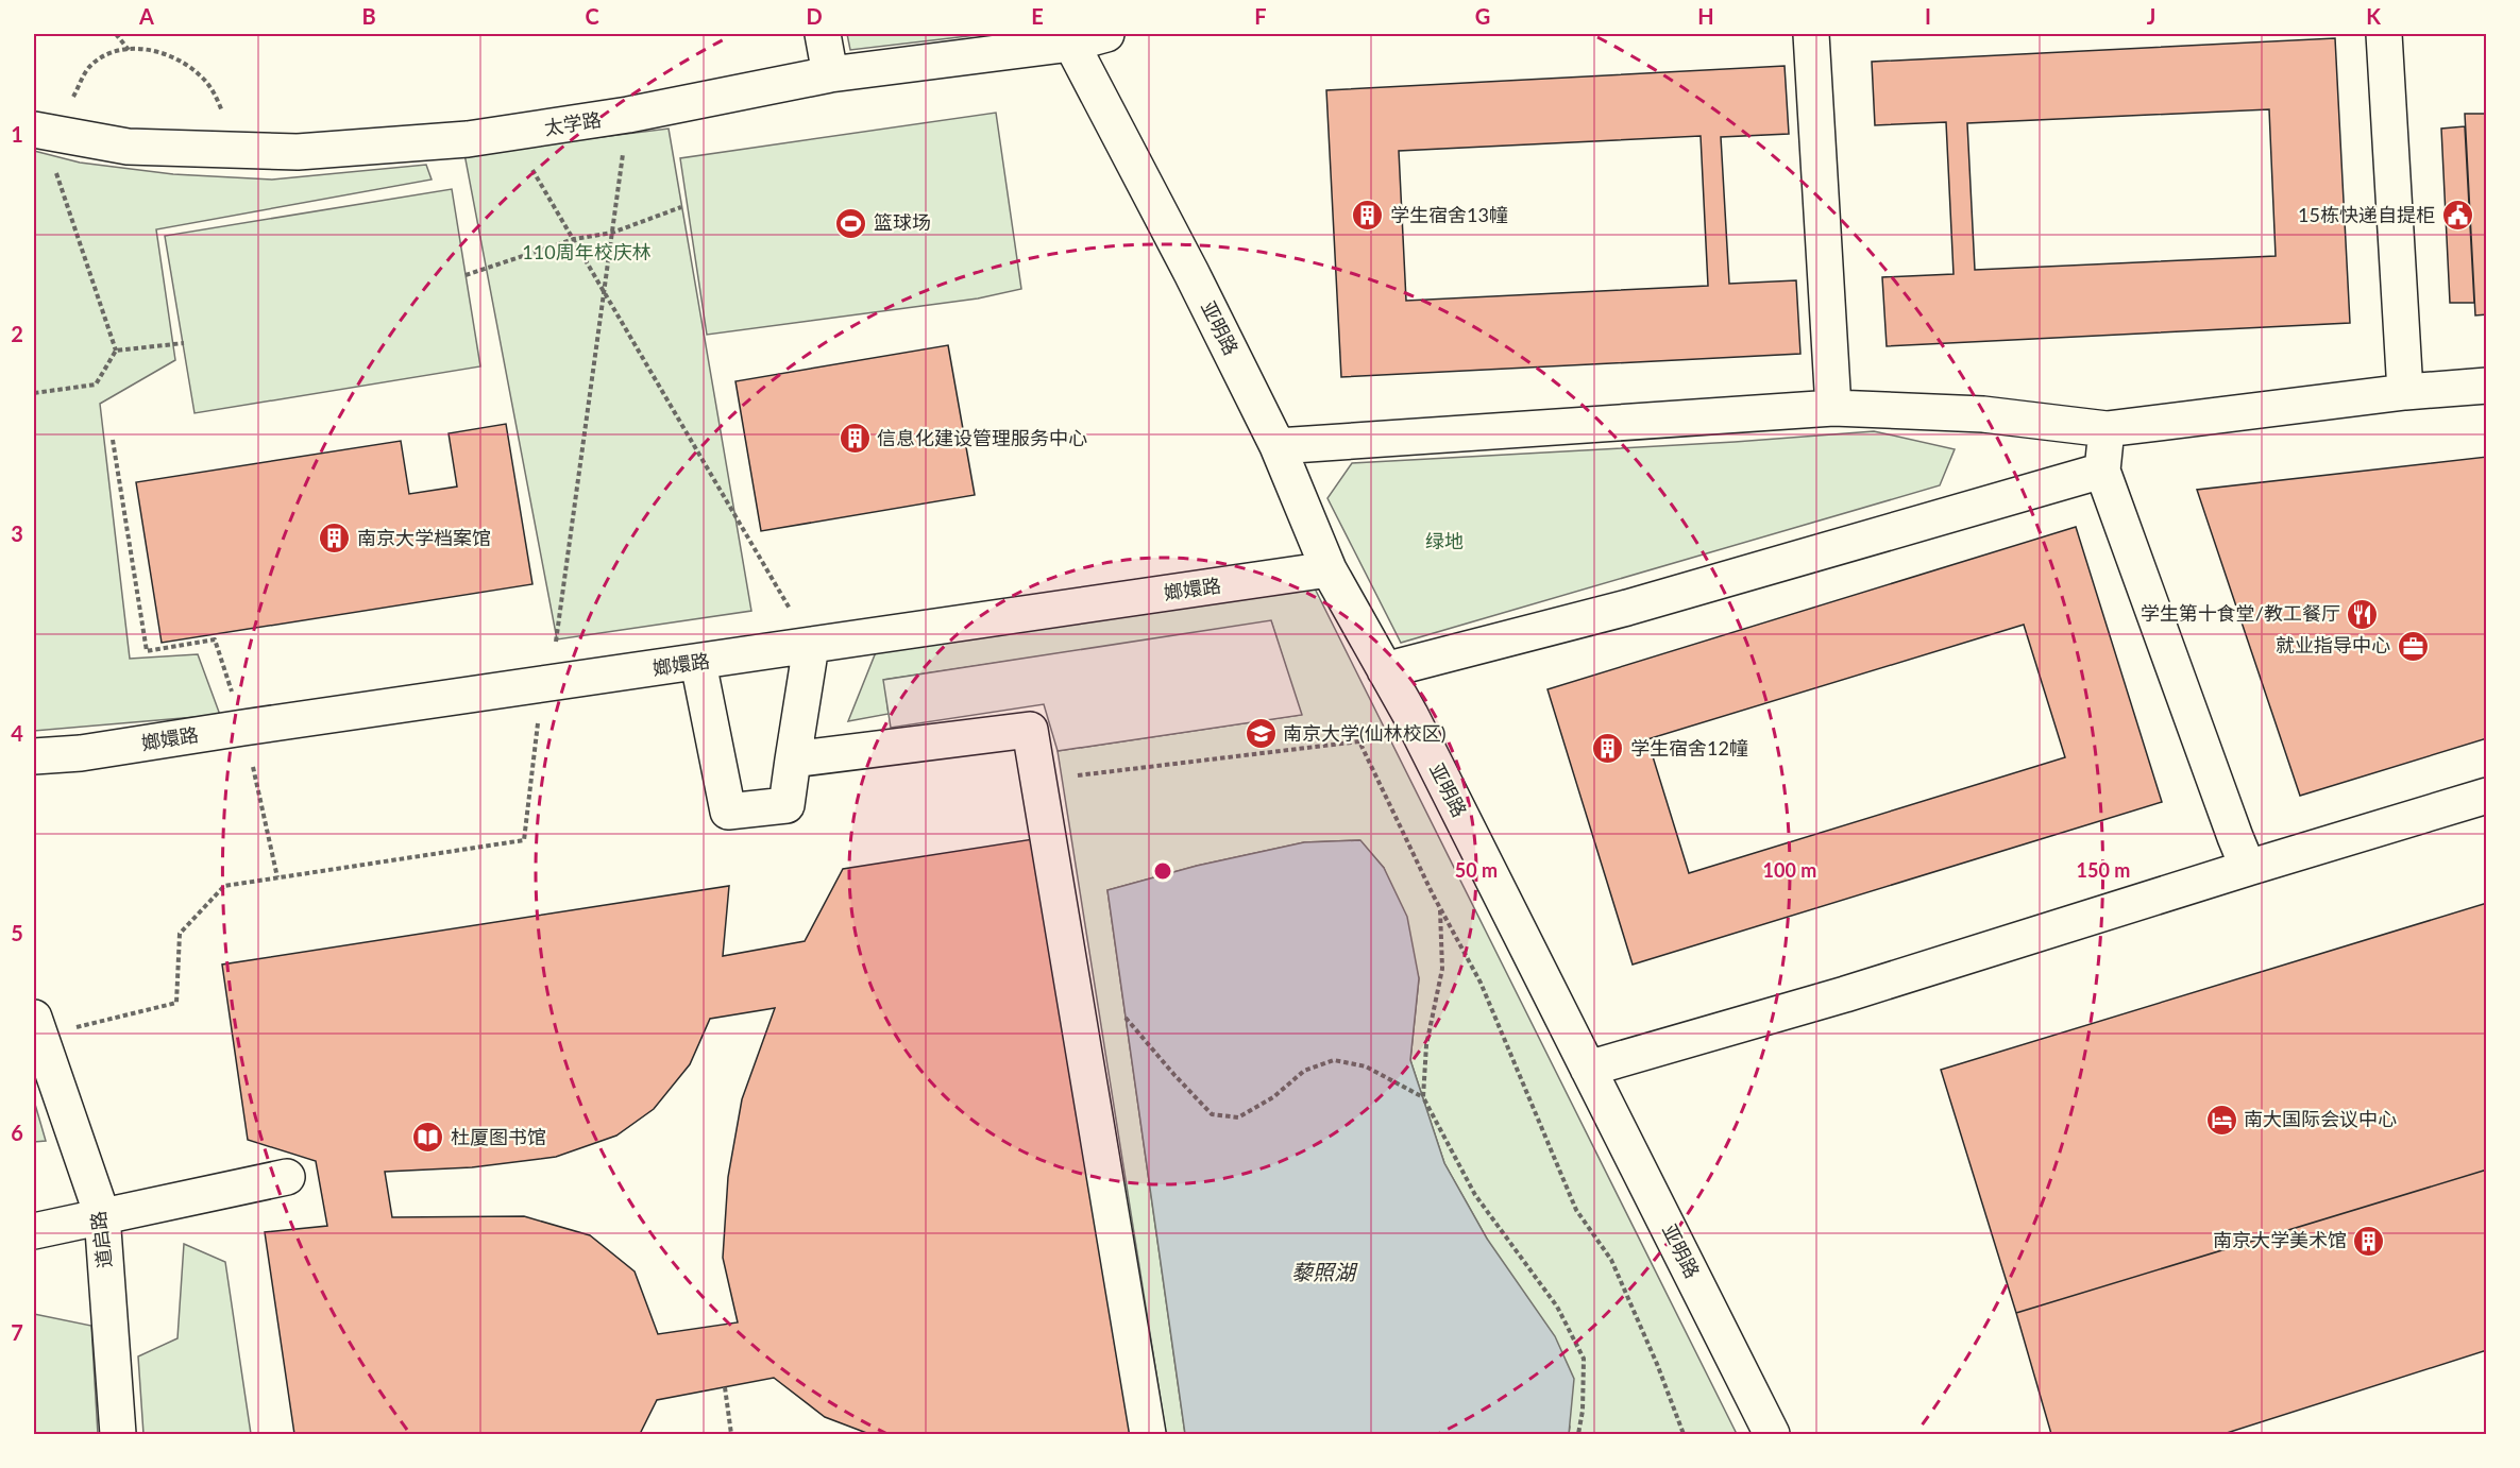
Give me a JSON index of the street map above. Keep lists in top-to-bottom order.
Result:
{
  "streets": {
    "street": [
      "太学路",
      "亚明路",
      "嫏嬛路",
      "道启路"
    ]
  },
  "crossings": [
    ["太学路", "亚明路"],
    ["亚明路", "嫏嬛路"]
  ],
  "water": ["藜照湖"],
  "parks": ["110周年校庆林", "绿地"],
  "places": {
    "building": [
      "学生宿舍13幢",
      "信息化建设管理服务中心",
      "南京大学档案馆",
      "学生宿舍12幢",
      "南京大学美术馆"
    ],
    "public building": ["15栋快递自提柜"],
    "sports": ["篮球场"],
    "restaurant": ["学生第十食堂/教工餐厅"],
    "office": ["就业指导中心"],
    "school or university": ["南京大学(仙林校区)"],
    "hotel": ["南大国际会议中心"],
    "library": ["杜厦图书馆"]
  },
  "grid": {
    "columns": [
      "A",
      "B",
      "C",
      "D",
      "E",
      "F",
      "G",
      "H",
      "I",
      "J",
      "K"
    ],
    "rows": [
      "1",
      "2",
      "3",
      "4",
      "5",
      "6",
      "7"
    ]
  },
  "rings": ["50 m", "100 m", "150 m"]
}
